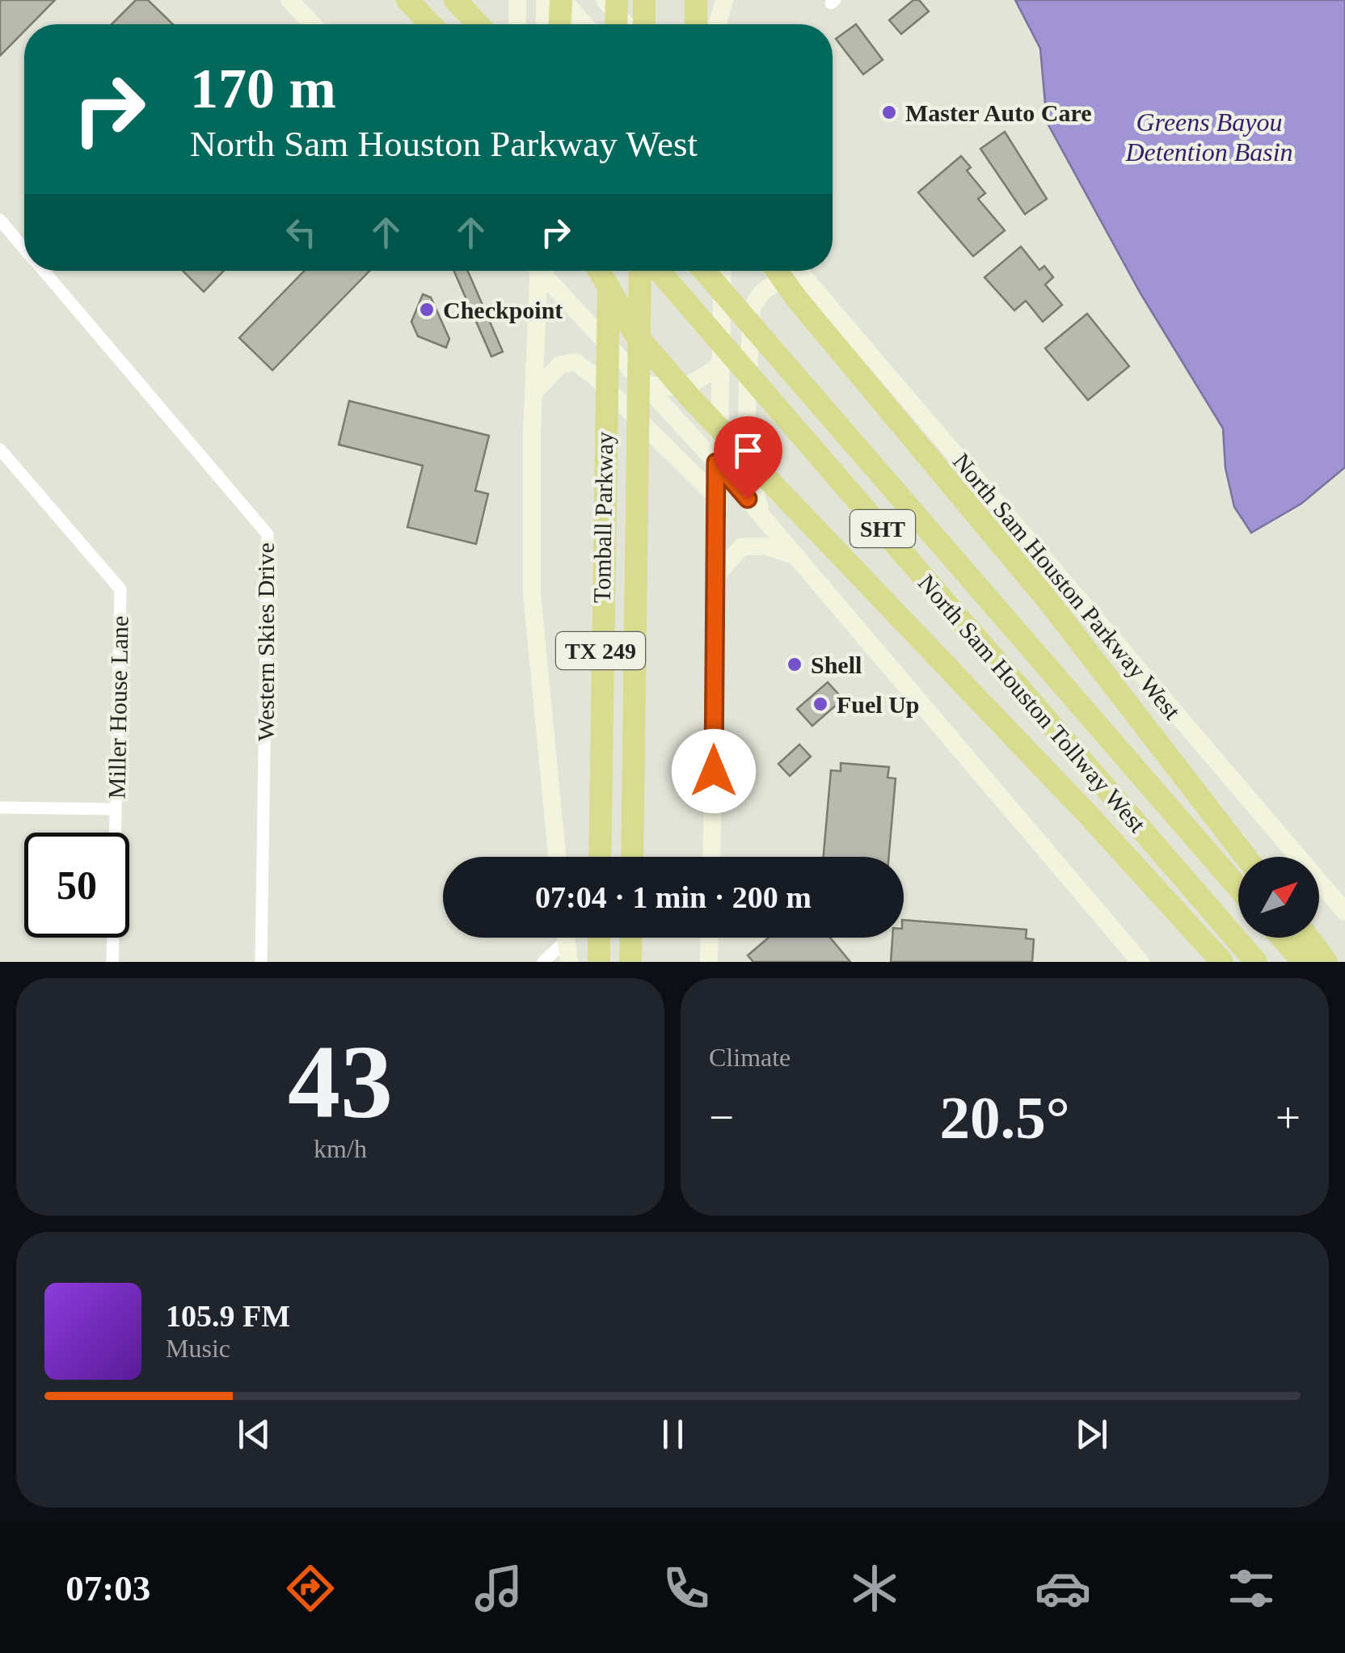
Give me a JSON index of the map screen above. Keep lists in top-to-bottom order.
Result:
{
  "streets": {
    "highway": [
      "Tomball Parkway",
      "SHT",
      "TX 249",
      "North Sam Houston Tollway West"
    ],
    "main road": ["North Sam Houston Parkway West"],
    "street": ["Western Skies Drive", "Miller House Lane"]
  },
  "water": ["Greens Bayou Detention Basin"],
  "places": [
    "Master Auto Care",
    "Checkpoint",
    "Shell",
    "Fuel Up"
  ],
  "north": "top right",
  "page": {
    "turn": ["170 m", "North Sam Houston Parkway West"],
    "limit": "50",
    "trip": "07:04 · 1 min · 200 m",
    "tile": [
      ["43", "km/h"],
      "Climate"
    ],
    "heat": ["−", "20.5°", "+"],
    "song": ["105.9 FM", "Music"],
    "tabs": "07:03"
  }
}
